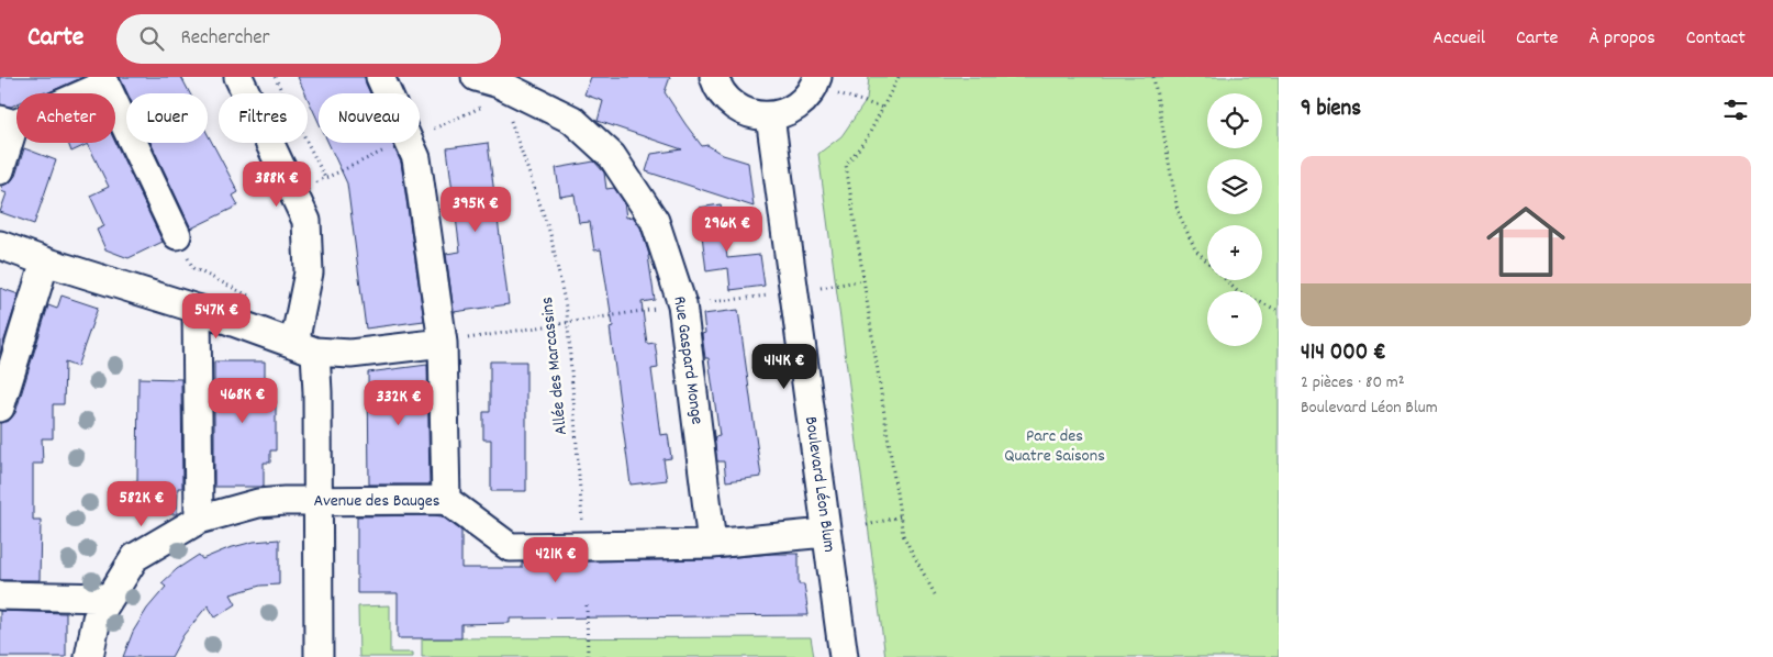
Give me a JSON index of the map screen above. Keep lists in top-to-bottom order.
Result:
{
  "streets": {
    "street": ["Rue Gaspard Monge", "Boulevard Léon Blum", "Avenue des Bauges"],
    "path": ["Allée des Marcassins"]
  },
  "crossings": [
    ["Rue Gaspard Monge", "Allée des Marcassins"],
    ["Rue Gaspard Monge", "Avenue des Bauges"],
    ["Allée des Marcassins", "Avenue des Bauges"],
    ["Boulevard Léon Blum", "Avenue des Bauges"]
  ],
  "parks": ["Parc des Quatre Saisons"],
  "page": {
    "header": "Carte",
    "search": "Rechercher",
    "nav": [
      "Accueil",
      "Carte",
      "À propos",
      "Contact"
    ],
    "heading": "9 biens",
    "map_buttons": ["+", "−"],
    "chip": [
      "Acheter",
      "Louer",
      "Filtres",
      "Nouveau"
    ],
    "list": [
      {
        "name": "414 000 €",
        "note": "2 pièces · 80 m² · Boulevard Léon Blum"
      }
    ],
    "price": [
      "388K €",
      "395K €",
      "296K €",
      "547K €",
      "414K €",
      "468K €",
      "332K €",
      "582K €",
      "421K €"
    ]
  }
}
